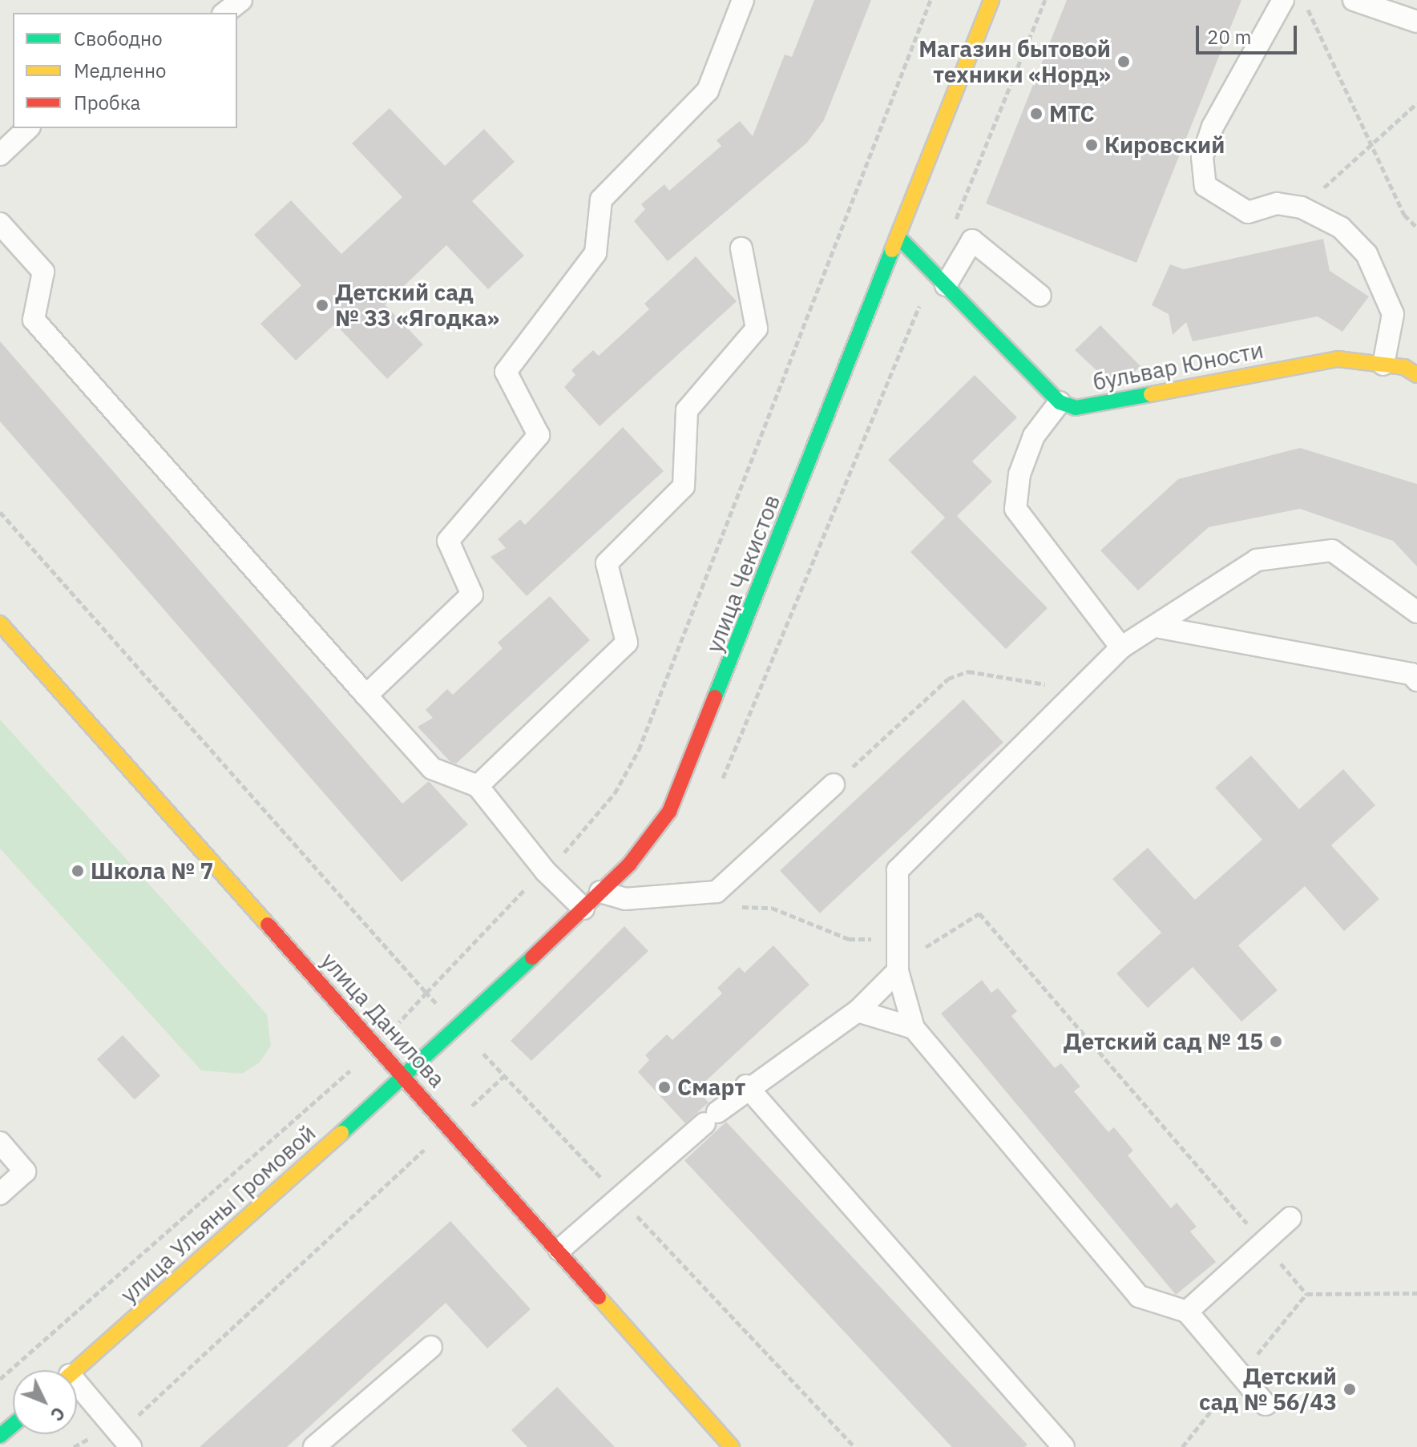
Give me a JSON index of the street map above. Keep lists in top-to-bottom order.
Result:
{
  "streets": {
    "street": [
      "бульвар Юности",
      "улица Чекистов",
      "улица Данилова",
      "улица Ульяны Громовой"
    ]
  },
  "crossings": [
    ["улица Чекистов", "улица Данилова"],
    ["улица Чекистов", "улица Ульяны Громовой"],
    ["улица Данилова", "улица Ульяны Громовой"]
  ],
  "places": [
    "Магазин бытовой техники «Норд»",
    "МТС",
    "Кировский",
    "Детский сад № 33 «Ягодка»",
    "Школа № 7",
    "Детский сад № 15",
    "Смарт",
    "Детский сад № 56/43"
  ],
  "legend": ["Свободно", "Медленно", "Пробка"],
  "scale_bar": "20 m",
  "north": "bottom right"
}
